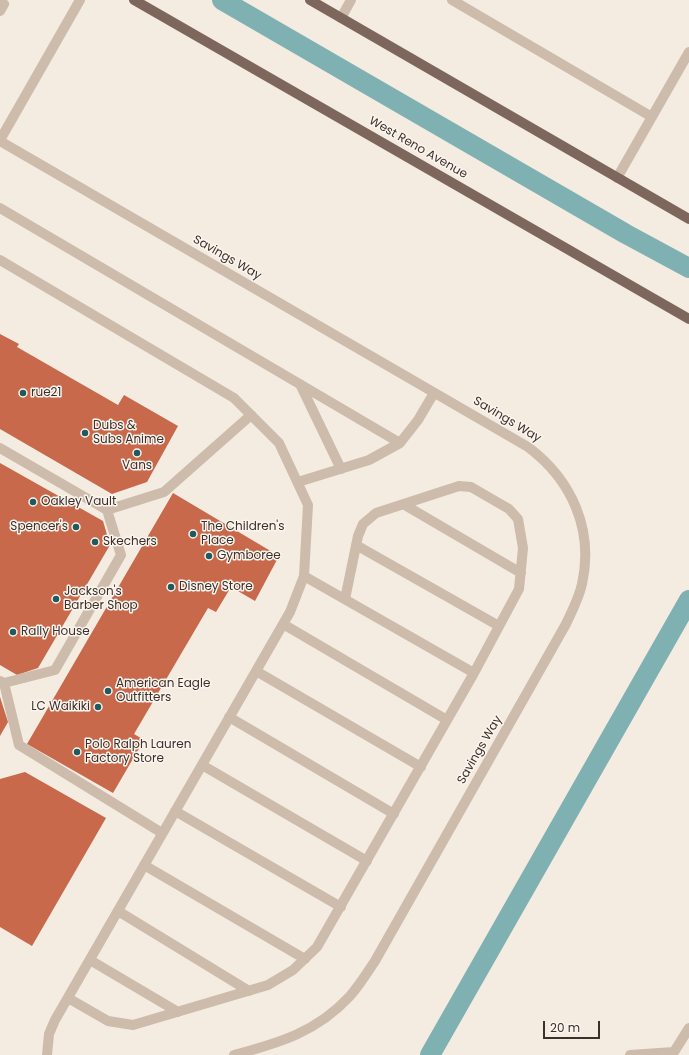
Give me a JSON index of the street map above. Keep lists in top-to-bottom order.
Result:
{
  "streets": {
    "main road": ["West Reno Avenue"],
    "street": ["Savings Way"]
  },
  "places": [
    "rue21",
    "Dubs & Subs Anime",
    "Vans",
    "Oakley Vault",
    "Spencer's",
    "The Children's Place",
    "Skechers",
    "Gymboree",
    "Disney Store",
    "Jackson's Barber Shop",
    "Rally House",
    "American Eagle Outfitters",
    "LC Waikiki",
    "Polo Ralph Lauren Factory Store"
  ],
  "scale_bar": "20 m"
}
